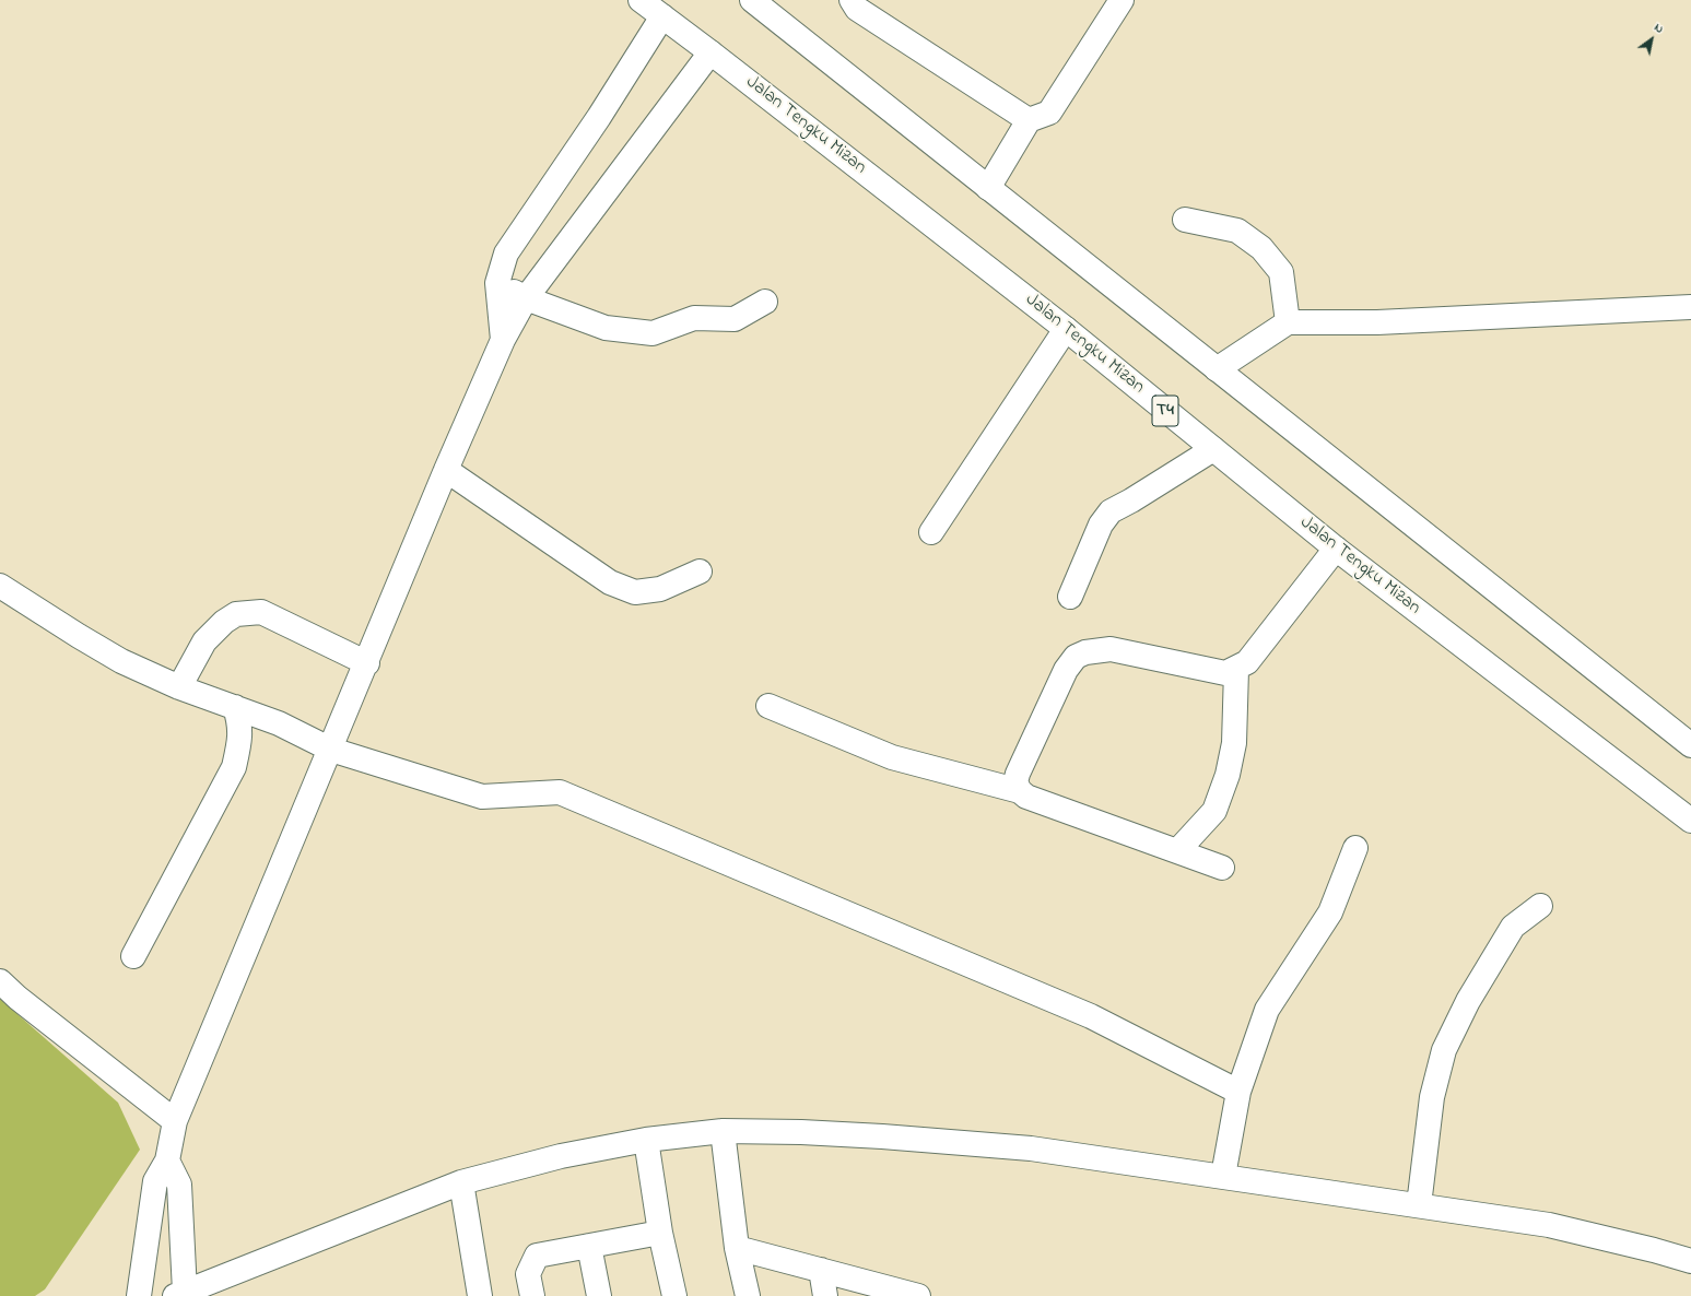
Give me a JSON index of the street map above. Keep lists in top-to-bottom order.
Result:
{
  "streets": {
    "main road": ["Jalan Tengku Mizan", "T4"]
  },
  "north": "top right"
}
